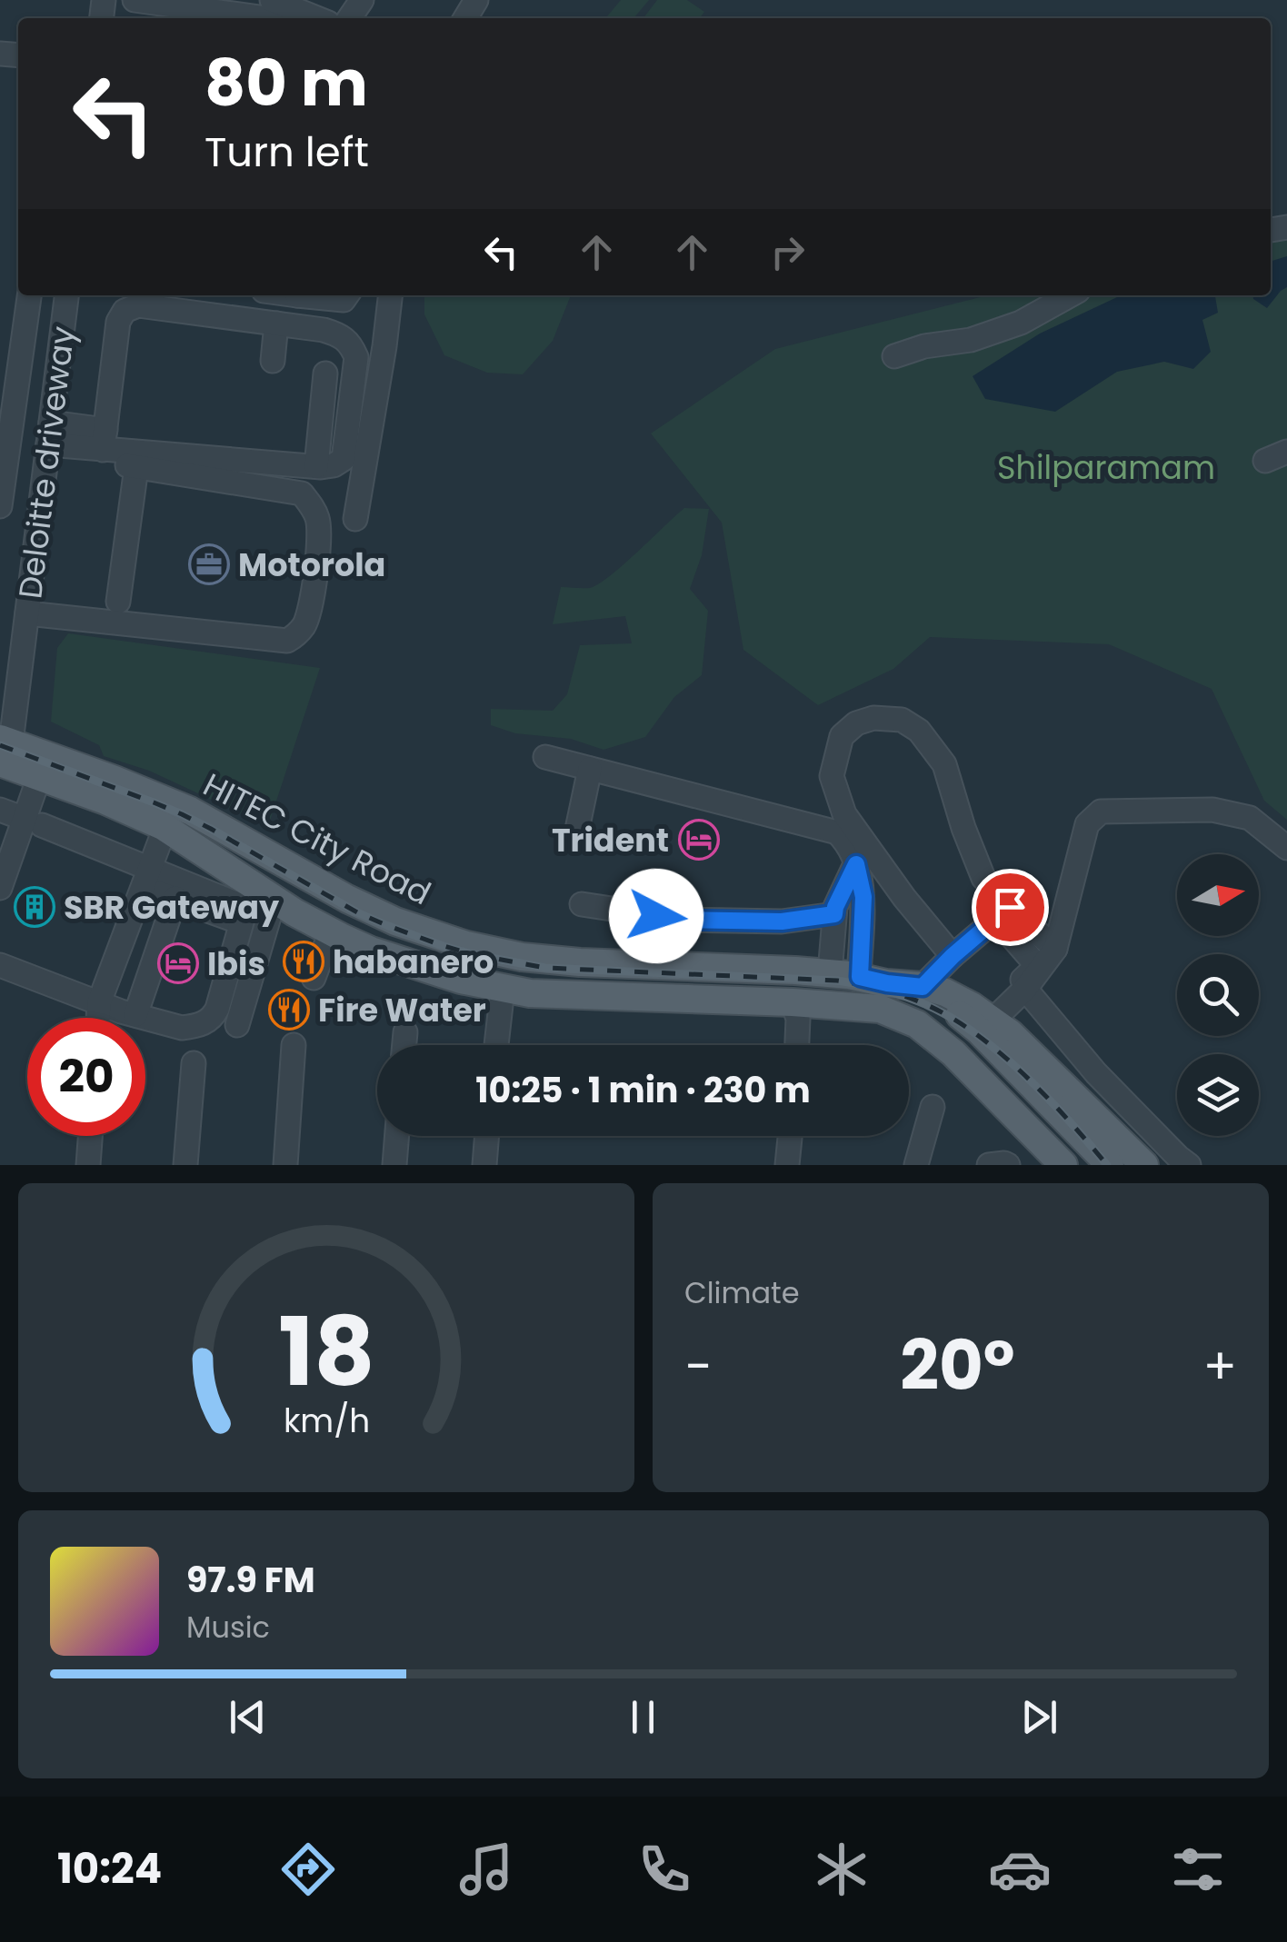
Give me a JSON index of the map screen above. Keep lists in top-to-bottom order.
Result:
{
  "streets": {
    "main road": ["HITEC City Road"],
    "street": ["Deloitte driveway"]
  },
  "crossings": [
    ["Deloitte driveway", "HITEC City Road"]
  ],
  "parks": ["Shilparamam"],
  "places": {
    "office": ["Motorola"],
    "hotel": ["Trident", "Ibis"],
    "building": ["SBR Gateway"],
    "restaurant": ["habanero", "Fire Water"]
  },
  "north": "right",
  "page": {
    "turn": ["80 m", "Turn left"],
    "limit": "20",
    "trip": "10:25 · 1 min · 230 m",
    "tile": "Climate",
    "heat": ["−", "20°", "+"],
    "song": ["97.9 FM", "Music"],
    "tabs": "10:24",
    "gauge": ["18", "km/h"]
  }
}
